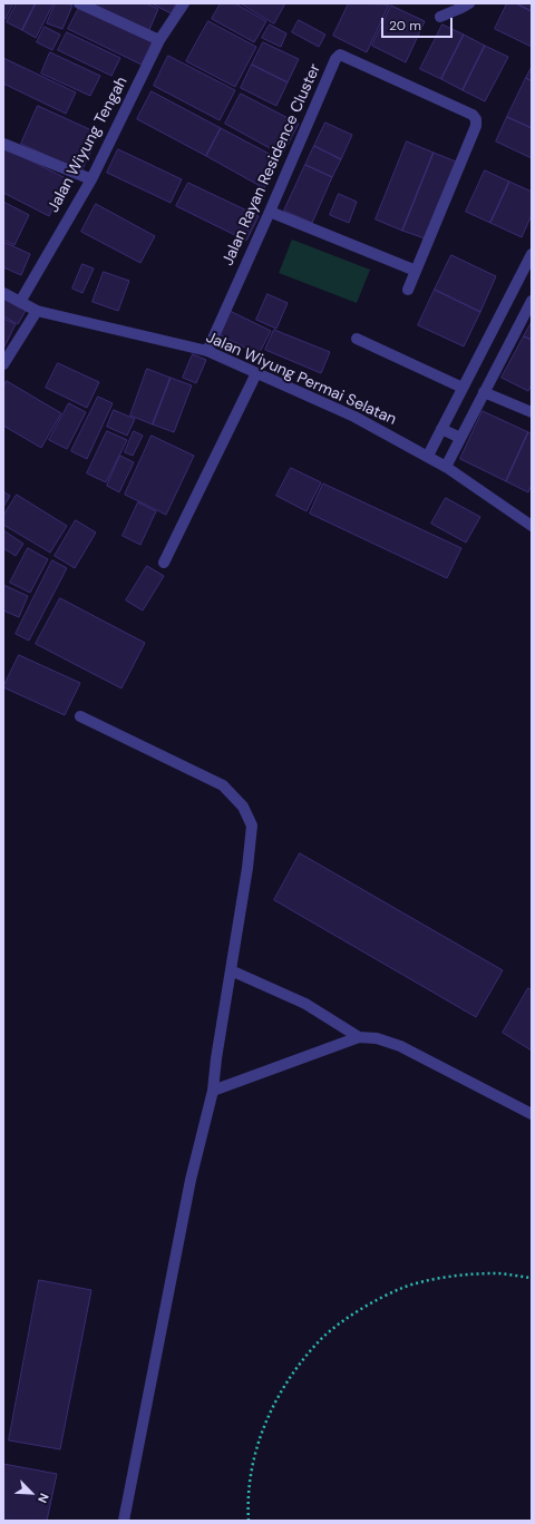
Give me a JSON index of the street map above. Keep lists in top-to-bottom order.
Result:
{
  "streets": {
    "street": ["Jalan Wiyung Tengah", "Jalan Rayan Residence Cluster", "Jalan Wiyung Permai Selatan"]
  },
  "crossings": [
    ["Jalan Wiyung Tengah", "Jalan Wiyung Permai Selatan"],
    ["Jalan Rayan Residence Cluster", "Jalan Wiyung Permai Selatan"]
  ],
  "scale_bar": "20 m",
  "north": "bottom right"
}
